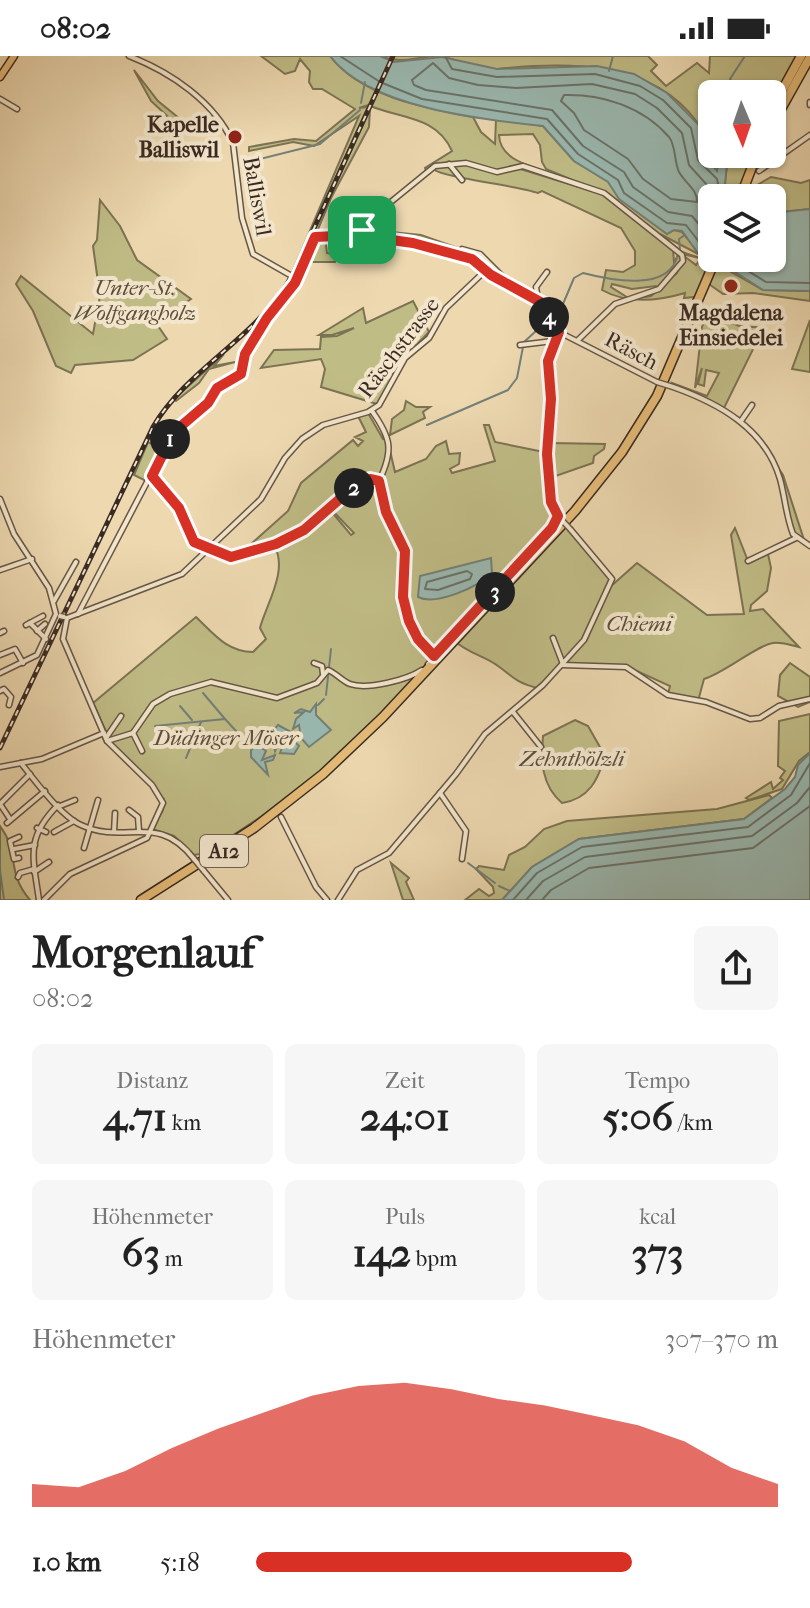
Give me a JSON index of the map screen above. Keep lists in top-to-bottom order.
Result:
{
  "streets": {
    "highway": ["A12"],
    "street": ["Balliswil", "Räschstrasse", "Räsch"]
  },
  "parks": [
    "Unter-St. Wolfgangholz",
    "Chiemi",
    "Düdinger Möser",
    "Zehnthölzli"
  ],
  "places": ["Kapelle Balliswil", "Magdalena Einsiedelei"],
  "north": "bottom",
  "page": {
    "status": "08:02",
    "pins": [
      "4",
      "1",
      "2",
      "3"
    ],
    "heading": ["Morgenlauf", "08:02"],
    "stats": [
      ["Distanz", "4.71 km"],
      ["Zeit", "24:01"],
      ["Tempo", "5:06 /km"],
      ["Höhenmeter", "63 m"],
      ["Puls", "142 bpm"],
      ["kcal", "373"]
    ],
    "chart": ["Höhenmeter", "307–370 m"],
    "list": [
      {
        "name": "1.0 km",
        "note": "5:18"
      }
    ]
  }
}
